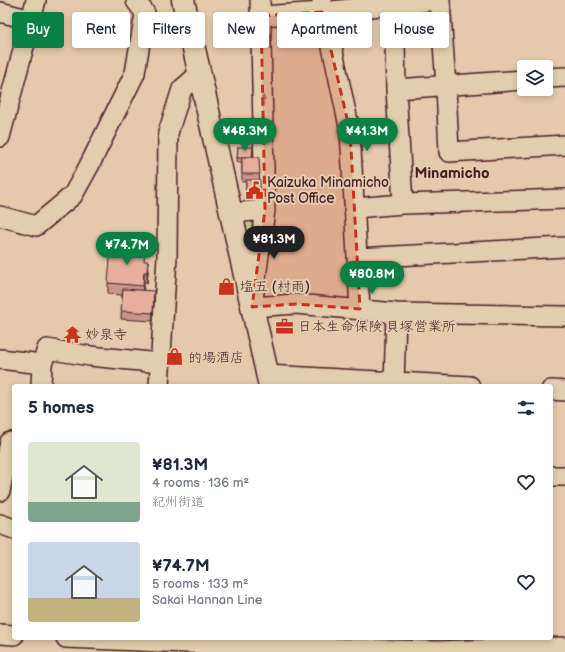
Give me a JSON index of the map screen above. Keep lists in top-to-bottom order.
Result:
{
  "districts": ["Minamicho"],
  "places": {
    "public building": ["Kaizuka Minamicho Post Office"],
    "shop": ["塩五 (村雨)", "的場酒店"],
    "office": ["日本生命保険 貝塚営業所"],
    "temple": ["妙泉寺"]
  },
  "page": {
    "chip": [
      "Buy",
      "Rent",
      "Filters",
      "New",
      "Apartment",
      "House"
    ],
    "price": [
      "¥48.3M",
      "¥41.3M",
      "¥81.3M",
      "¥74.7M",
      "¥80.8M"
    ],
    "heading": "5 homes",
    "list": [
      {
        "name": "¥81.3M",
        "note": "4 rooms · 136 m² · 紀州街道"
      },
      {
        "name": "¥74.7M",
        "note": "5 rooms · 133 m² · Sakai Hannan Line"
      }
    ]
  }
}
